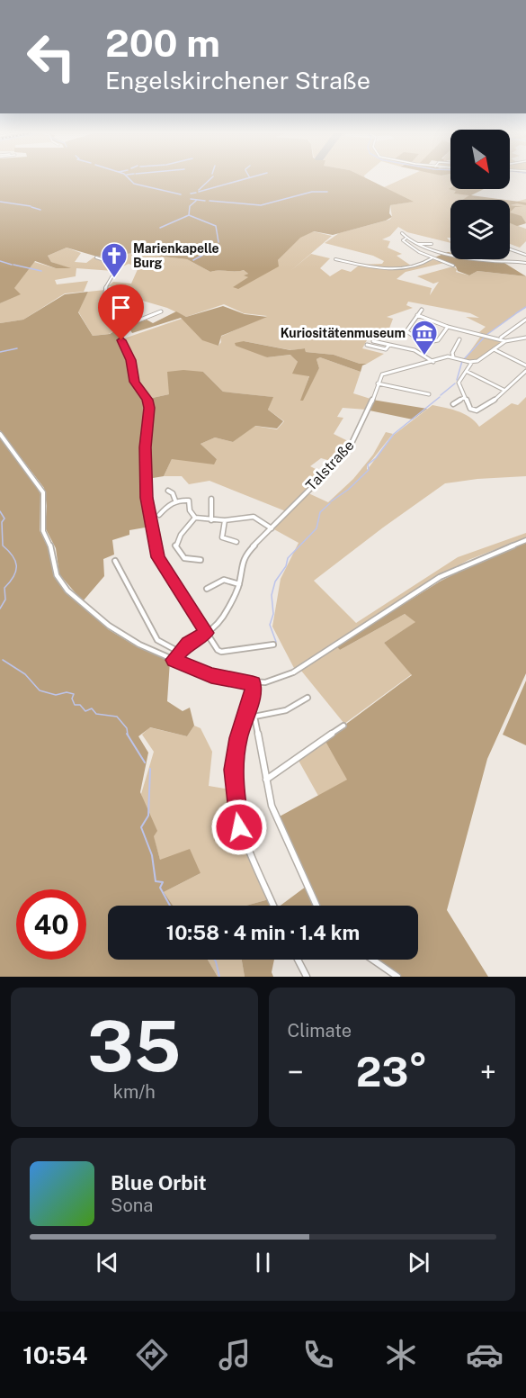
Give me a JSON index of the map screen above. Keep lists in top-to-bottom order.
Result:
{
  "streets": {
    "street": ["Talstraße"]
  },
  "places": {
    "church": ["Marienkapelle Burg"],
    "museum": ["Kuriositätenmuseum"]
  },
  "north": "bottom right",
  "page": {
    "turn": ["200 m", "Engelskirchener Straße"],
    "limit": "40",
    "trip": "10:58 · 4 min · 1.4 km",
    "tile": [
      ["35", "km/h"],
      "Climate"
    ],
    "heat": ["−", "23°", "+"],
    "song": ["Blue Orbit", "Sona"],
    "tabs": "10:54"
  }
}
